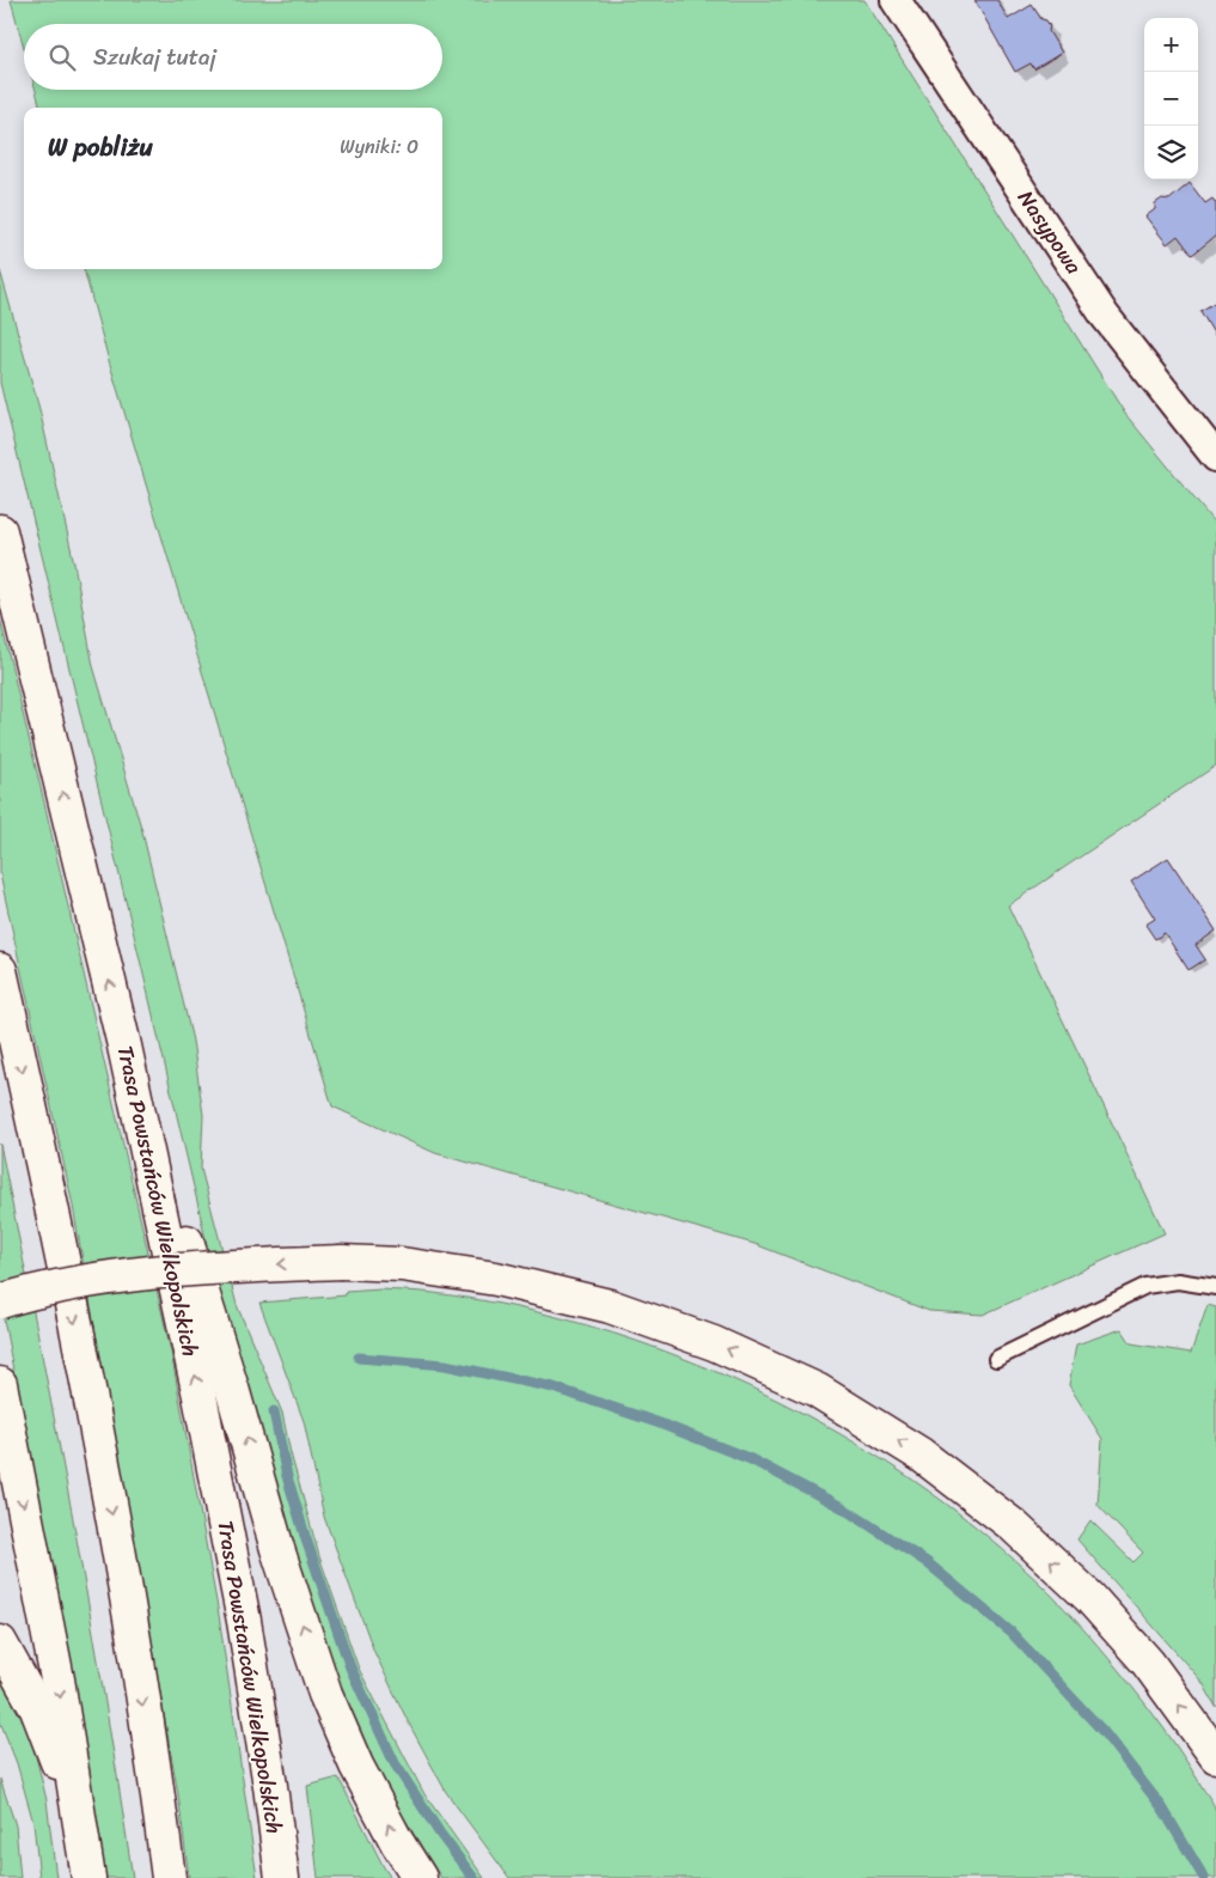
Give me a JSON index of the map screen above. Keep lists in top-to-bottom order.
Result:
{
  "streets": {
    "highway": ["Trasa Powstańców Wielkopolskich"],
    "street": ["Nasypowa"]
  },
  "page": {
    "map_buttons": ["+", "−"],
    "search": "Szukaj tutaj",
    "heading": ["W pobliżu", "Wyniki: 0"]
  }
}
